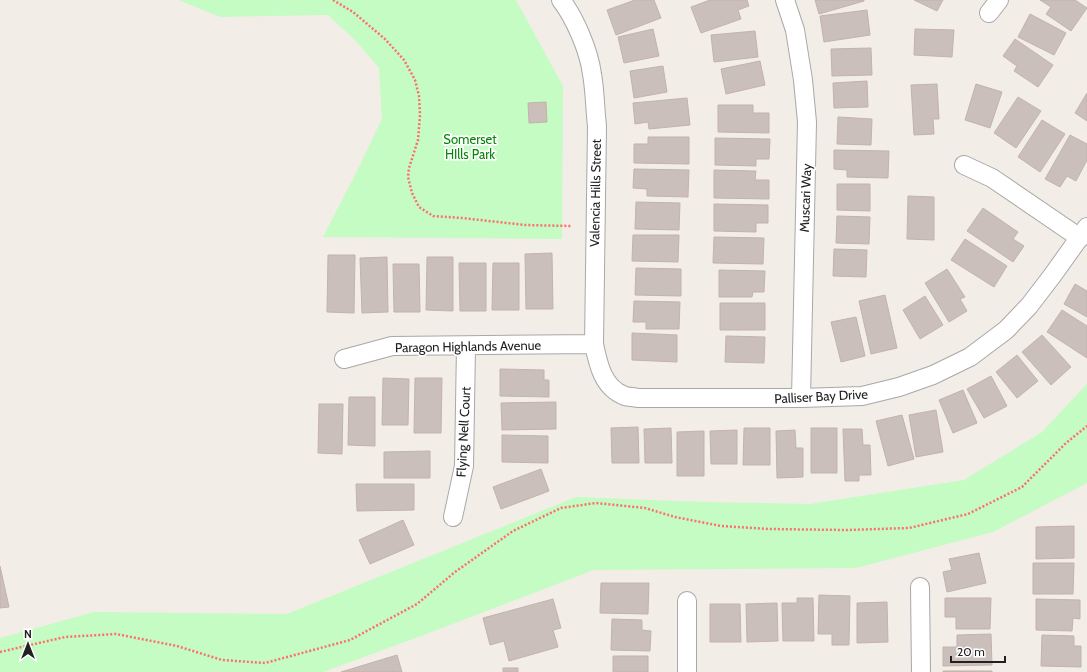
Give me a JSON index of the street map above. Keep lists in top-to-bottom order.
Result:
{
  "streets": {
    "street": [
      "Valencia Hills Street",
      "Muscari Way",
      "Paragon Highlands Avenue",
      "Palliser Bay Drive",
      "Flying Nell Court"
    ]
  },
  "crossings": [
    ["Valencia Hills Street", "Paragon Highlands Avenue"],
    ["Valencia Hills Street", "Palliser Bay Drive"],
    ["Muscari Way", "Palliser Bay Drive"],
    ["Paragon Highlands Avenue", "Flying Nell Court"]
  ],
  "parks": ["Somerset HIlls Park"],
  "scale_bar": "20 m",
  "north": "top"
}
